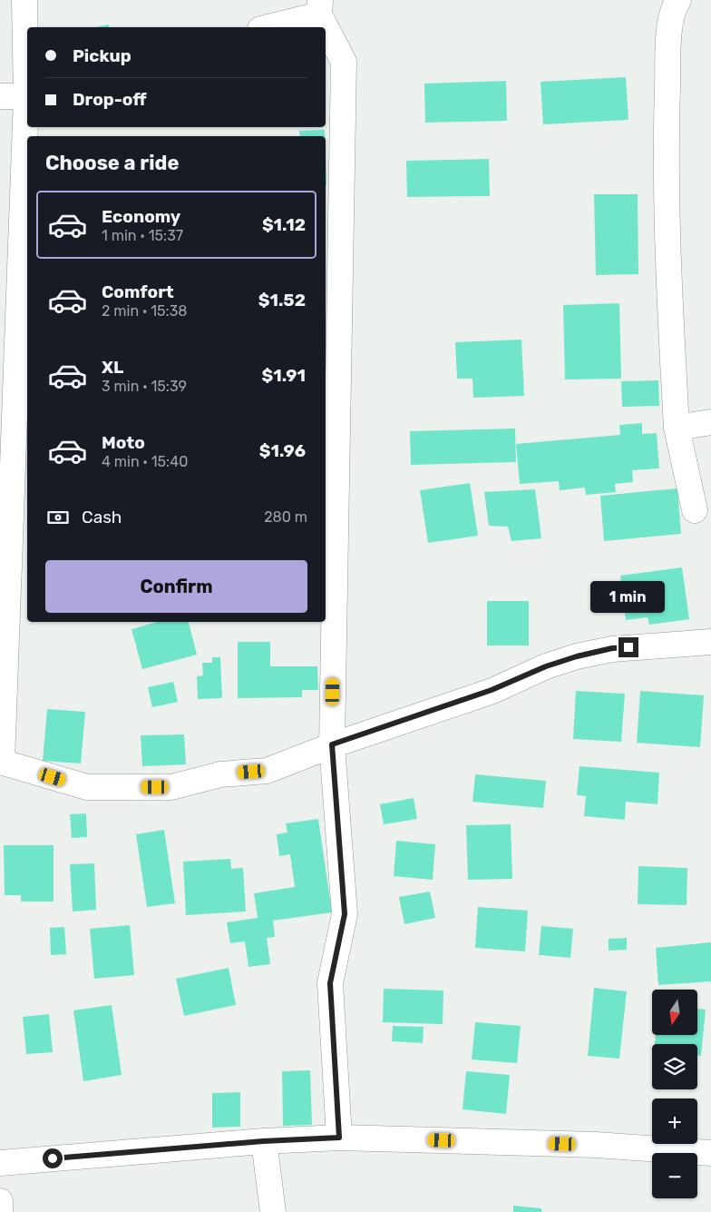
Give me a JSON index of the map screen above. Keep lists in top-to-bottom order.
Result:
{
  "north": "bottom",
  "page": {
    "banner": ["Pickup", "Drop-off"],
    "heading": "Choose a ride",
    "list": [
      {
        "name": "Economy",
        "note": "1 min · 15:37",
        "value": "$1.12"
      },
      {
        "name": "Comfort",
        "note": "2 min · 15:38",
        "value": "$1.52"
      },
      {
        "name": "XL",
        "note": "3 min · 15:39",
        "value": "$1.91"
      },
      {
        "name": "Moto",
        "note": "4 min · 15:40",
        "value": "$1.96"
      }
    ],
    "pay": ["Cash", "280 m"],
    "buttons": "Confirm",
    "bubble": "1 min",
    "map_buttons": ["+", "−"]
  }
}
